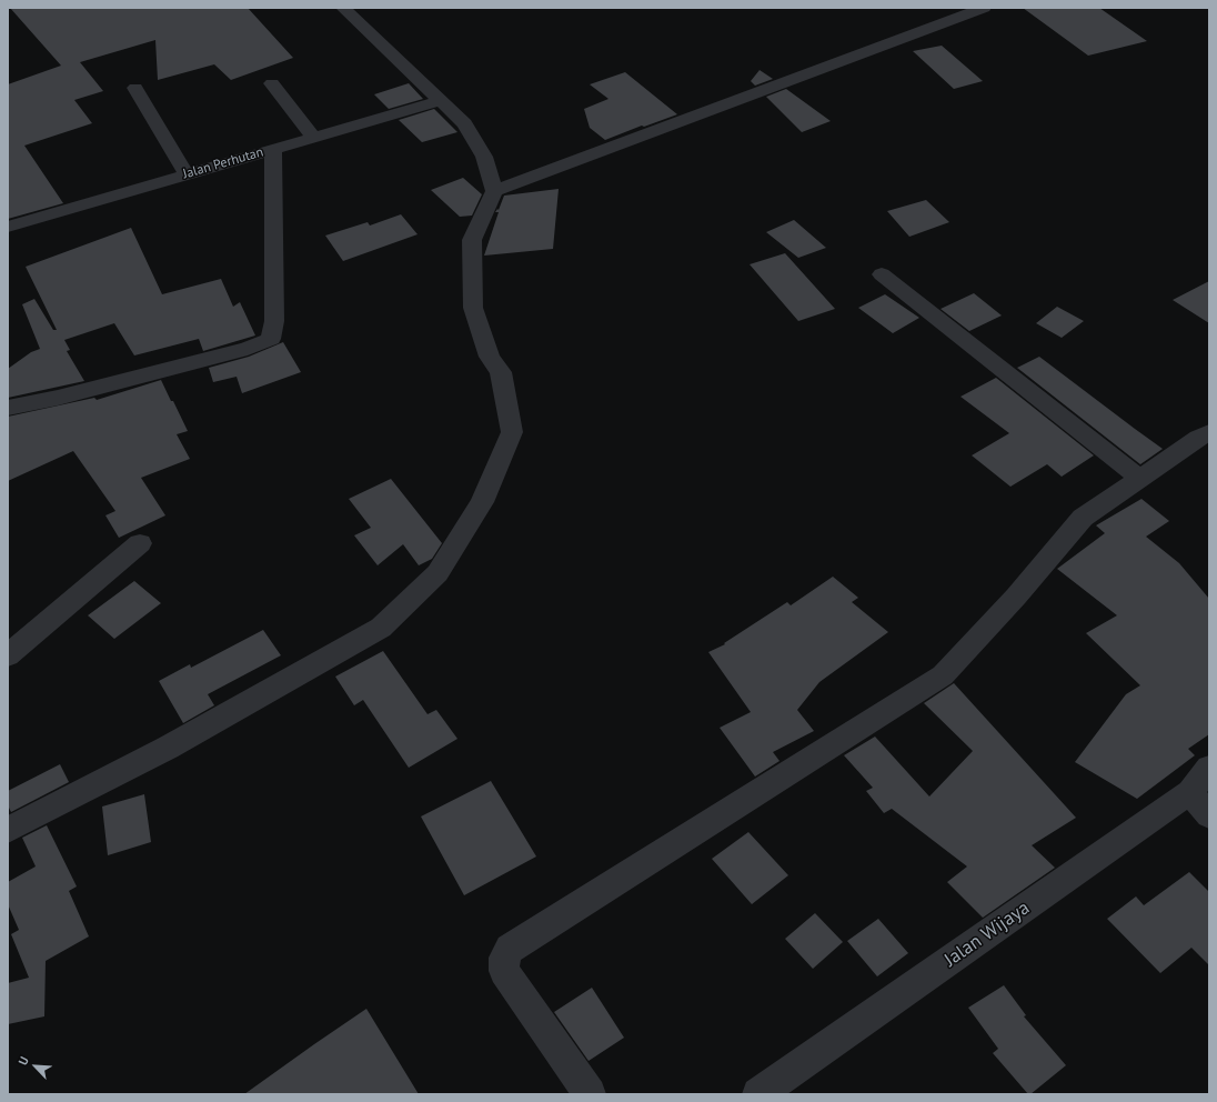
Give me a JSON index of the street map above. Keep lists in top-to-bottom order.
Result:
{
  "streets": {
    "street": ["Jalan Perhutan", "Jalan Wijaya"]
  },
  "north": "top left"
}
